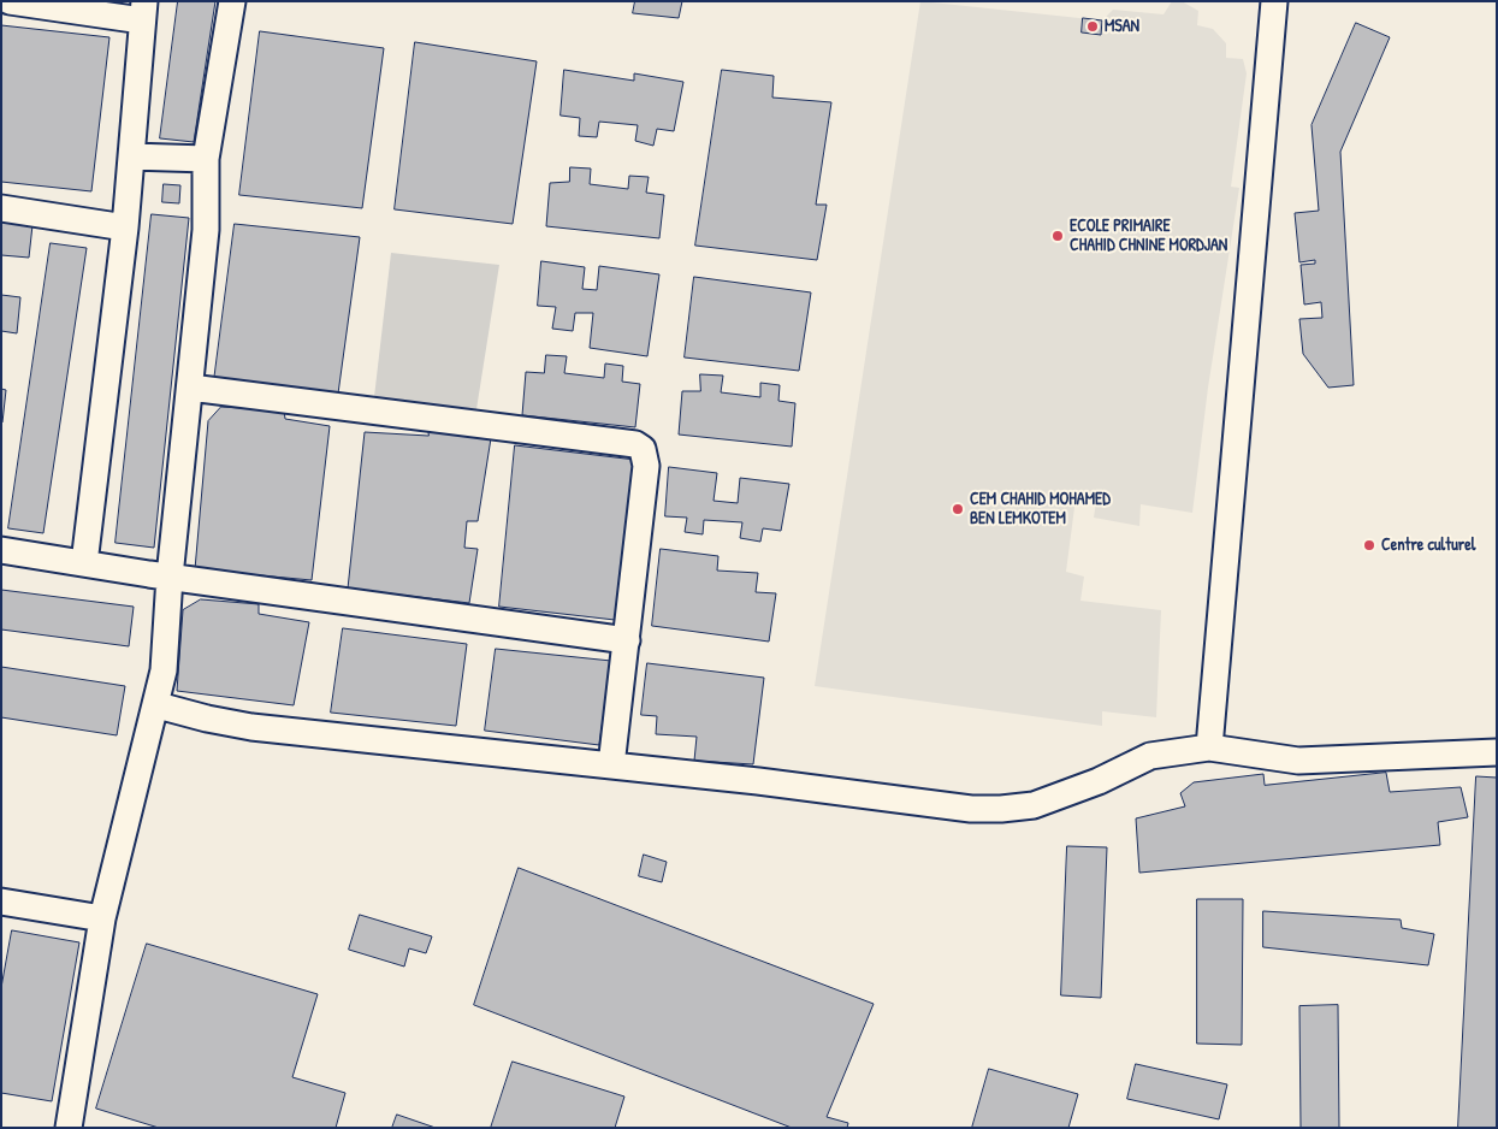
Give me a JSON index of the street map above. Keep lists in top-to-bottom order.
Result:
{
  "places": [
    "MSAN",
    "ECOLE PRIMAIRE CHAHID CHNINE MORDJAN",
    "CEM CHAHID MOHAMED BEN LEMKOTEM",
    "Centre culturel"
  ]
}
